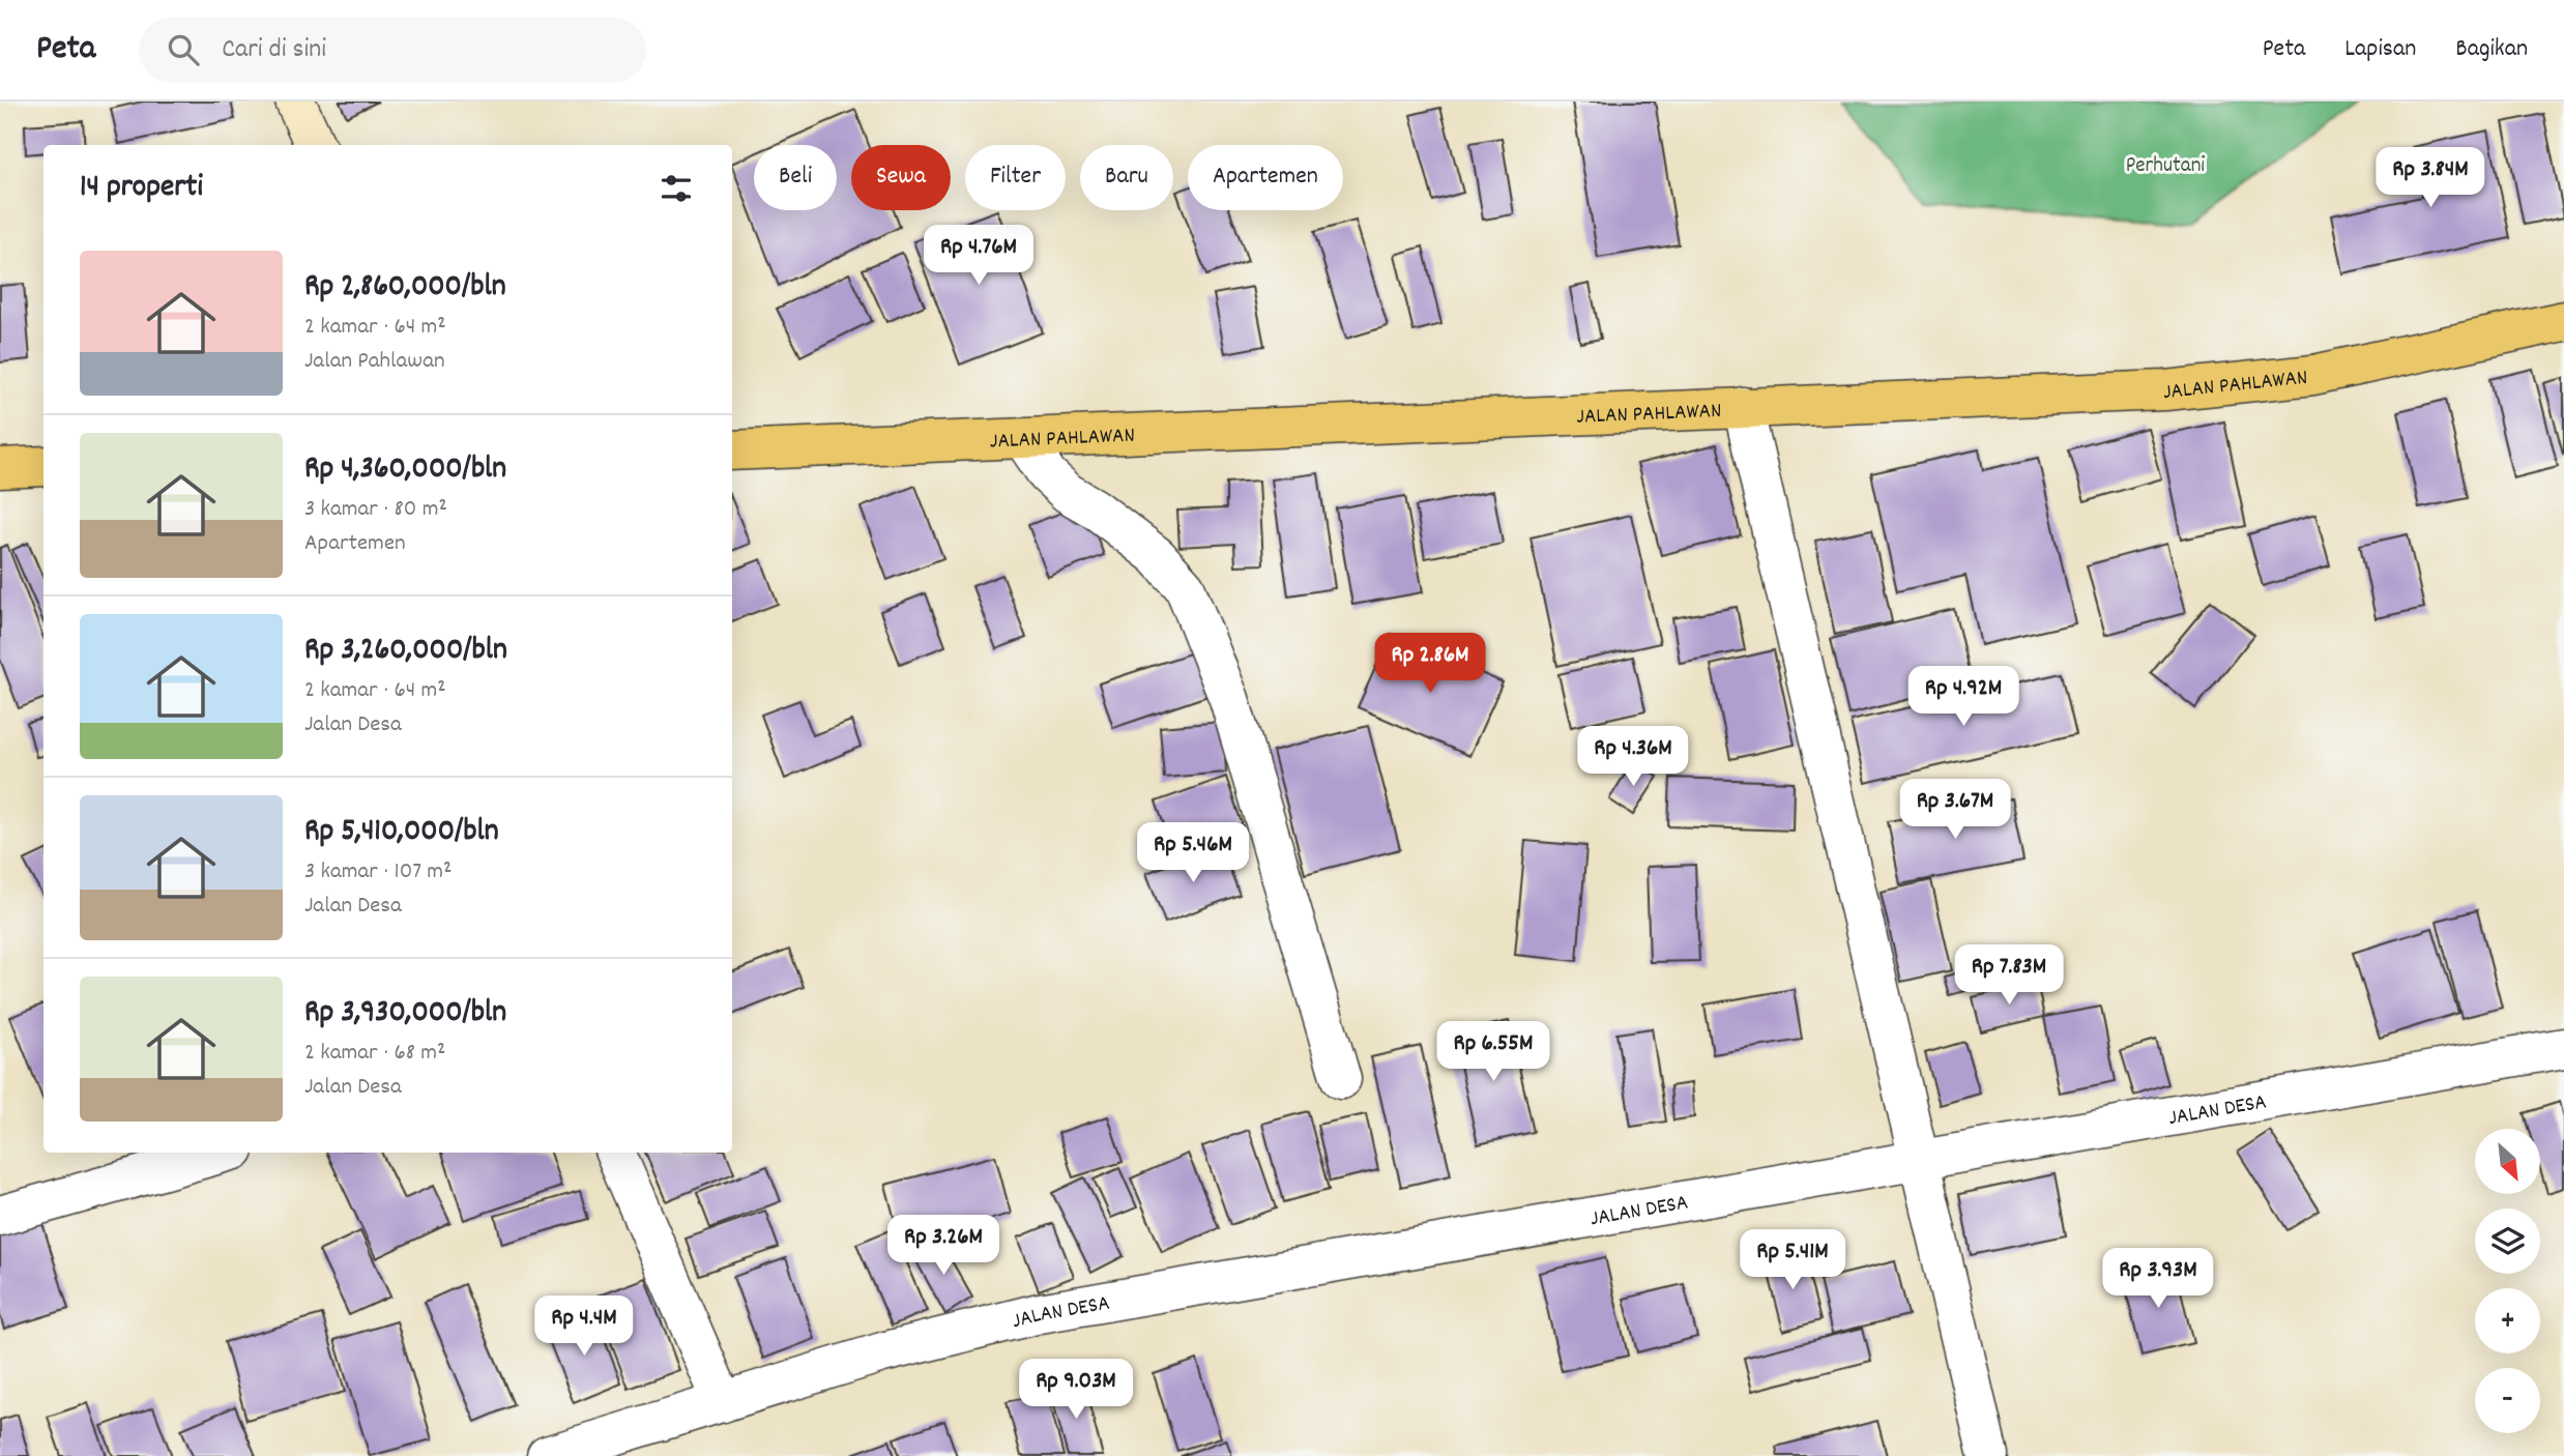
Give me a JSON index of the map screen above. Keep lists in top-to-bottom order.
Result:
{
  "streets": {
    "highway": ["JALAN PAHLAWAN"],
    "street": ["JALAN DESA"]
  },
  "parks": ["Perhutani"],
  "north": "bottom right",
  "page": {
    "header": "Peta",
    "search": "Cari di sini",
    "nav": ["Peta", "Lapisan", "Bagikan"],
    "chip": [
      "Beli",
      "Sewa",
      "Filter",
      "Baru",
      "Apartemen"
    ],
    "heading": "14 properti",
    "price": [
      "Rp 3.84M",
      "Rp 4.76M",
      "Rp 2.86M",
      "Rp 4.92M",
      "Rp 4.36M",
      "Rp 3.67M",
      "Rp 5.46M",
      "Rp 7.83M",
      "Rp 6.55M",
      "Rp 3.26M",
      "Rp 5.41M",
      "Rp 3.93M",
      "Rp 4.4M",
      "Rp 9.03M"
    ],
    "list": [
      {
        "name": "Rp 2,860,000/bln",
        "note": "2 kamar · 64 m² · Jalan Pahlawan"
      },
      {
        "name": "Rp 4,360,000/bln",
        "note": "3 kamar · 80 m² · Apartemen"
      },
      {
        "name": "Rp 3,260,000/bln",
        "note": "2 kamar · 64 m² · Jalan Desa"
      },
      {
        "name": "Rp 5,410,000/bln",
        "note": "3 kamar · 107 m² · Jalan Desa"
      },
      {
        "name": "Rp 3,930,000/bln",
        "note": "2 kamar · 68 m² · Jalan Desa"
      }
    ],
    "map_buttons": ["+", "−"]
  }
}
